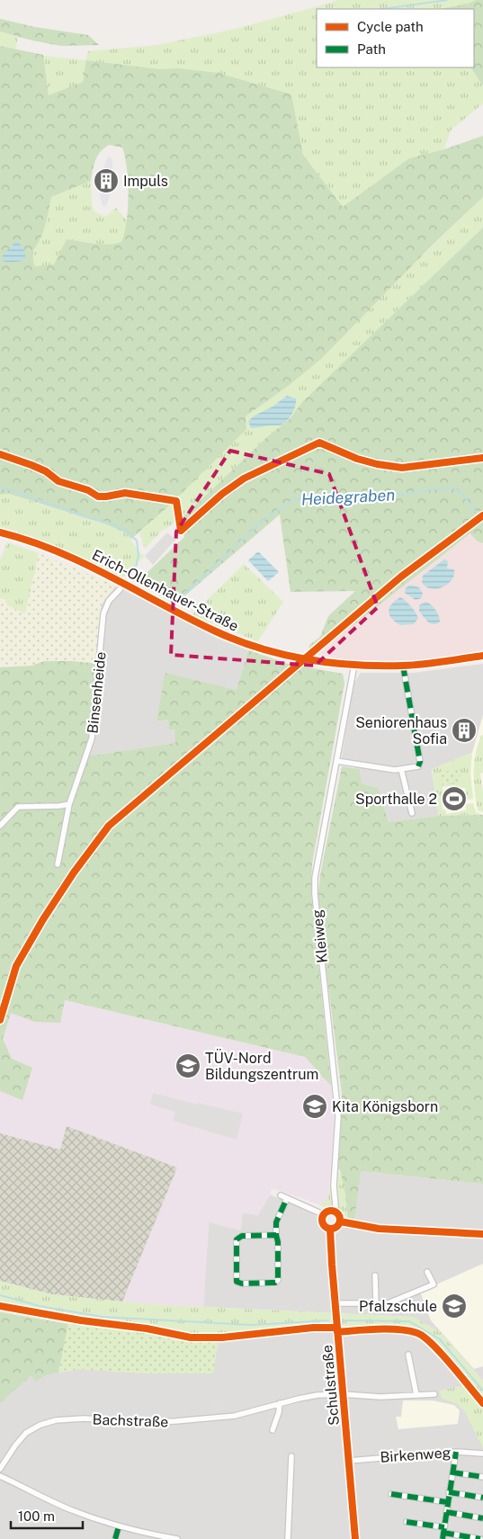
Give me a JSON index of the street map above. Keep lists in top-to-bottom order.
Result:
{
  "streets": {
    "main road": ["Erich-Ollenhauer-Straße", "Schulstraße"],
    "street": [
      "Binsenheide",
      "Kleiweg",
      "Bachstraße",
      "Birkenweg"
    ]
  },
  "crossings": [
    ["Erich-Ollenhauer-Straße", "Binsenheide"],
    ["Erich-Ollenhauer-Straße", "Kleiweg"],
    ["Kleiweg", "Schulstraße"],
    ["Schulstraße", "Bachstraße"],
    ["Schulstraße", "Birkenweg"]
  ],
  "water": ["Heidegraben"],
  "places": {
    "building": ["Impuls", "Seniorenhaus Sofia"],
    "sports": ["Sporthalle 2"],
    "school or university": ["TÜV-Nord Bildungszentrum", "Kita Königsborn", "Pfalzschule"]
  },
  "legend": ["Cycle path", "Path"],
  "scale_bar": "100 m"
}
